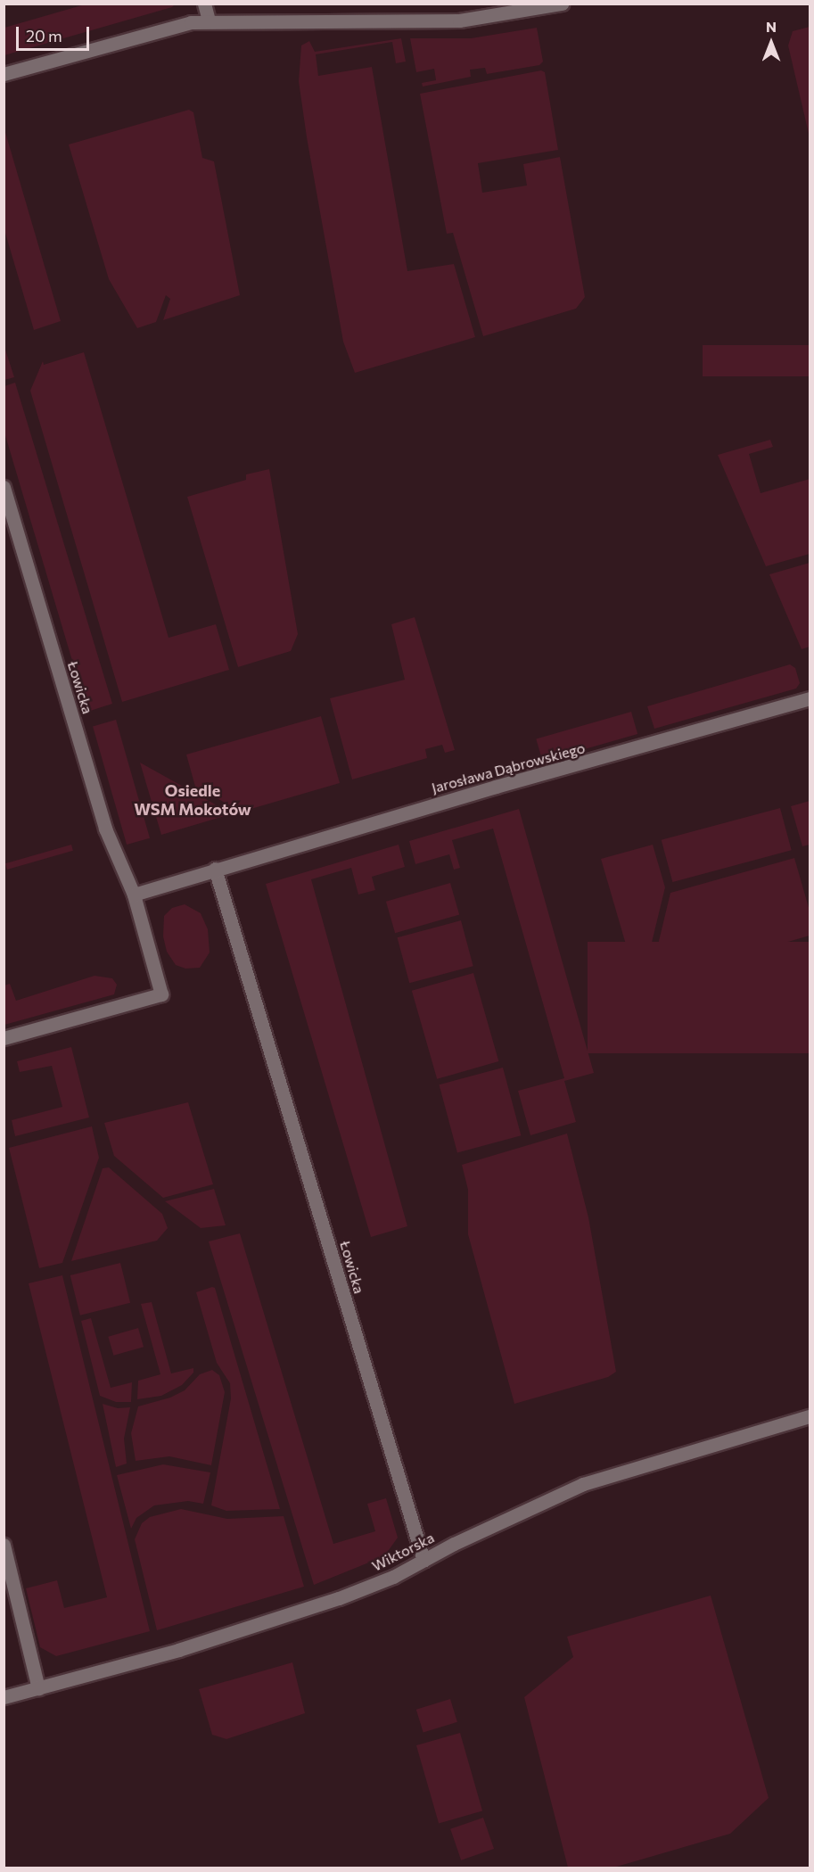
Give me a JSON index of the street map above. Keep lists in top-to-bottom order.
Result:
{
  "streets": {
    "street": ["Łowicka", "Jarosława Dąbrowskiego", "Wiktorska"]
  },
  "crossings": [
    ["Łowicka", "Jarosława Dąbrowskiego"],
    ["Łowicka", "Wiktorska"]
  ],
  "districts": ["Osiedle WSM Mokotów"],
  "scale_bar": "20 m",
  "north": "top"
}
